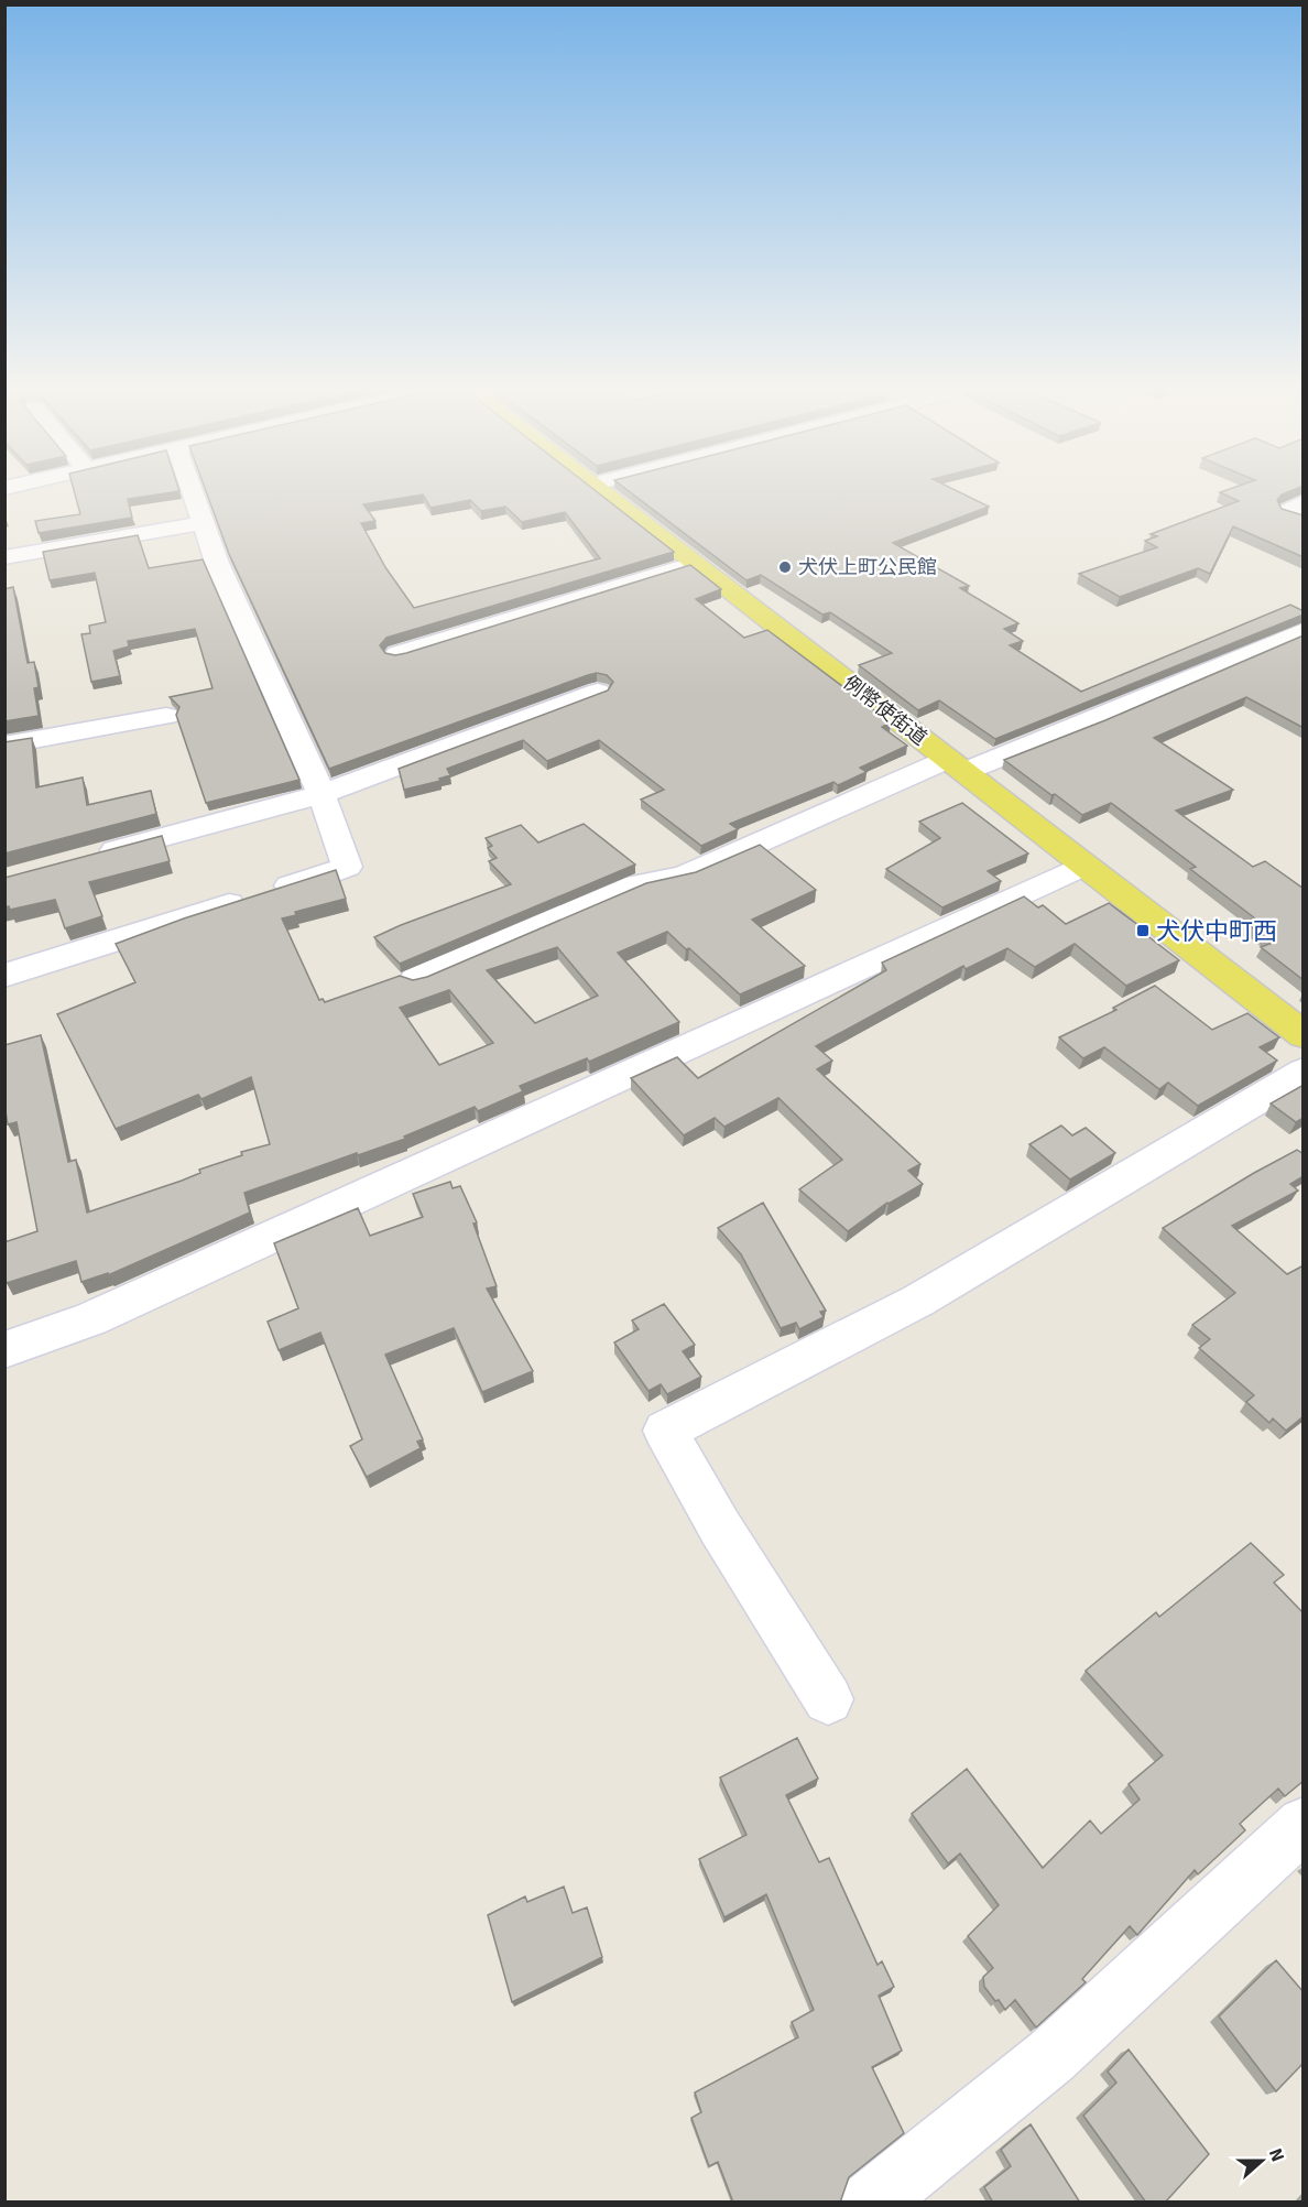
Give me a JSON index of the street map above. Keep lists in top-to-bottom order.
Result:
{
  "streets": {
    "main road": ["例幣使街道"]
  },
  "places": {
    "other": ["犬伏上町公民館"],
    "transit": ["犬伏中町西"]
  },
  "north": "right"
}
